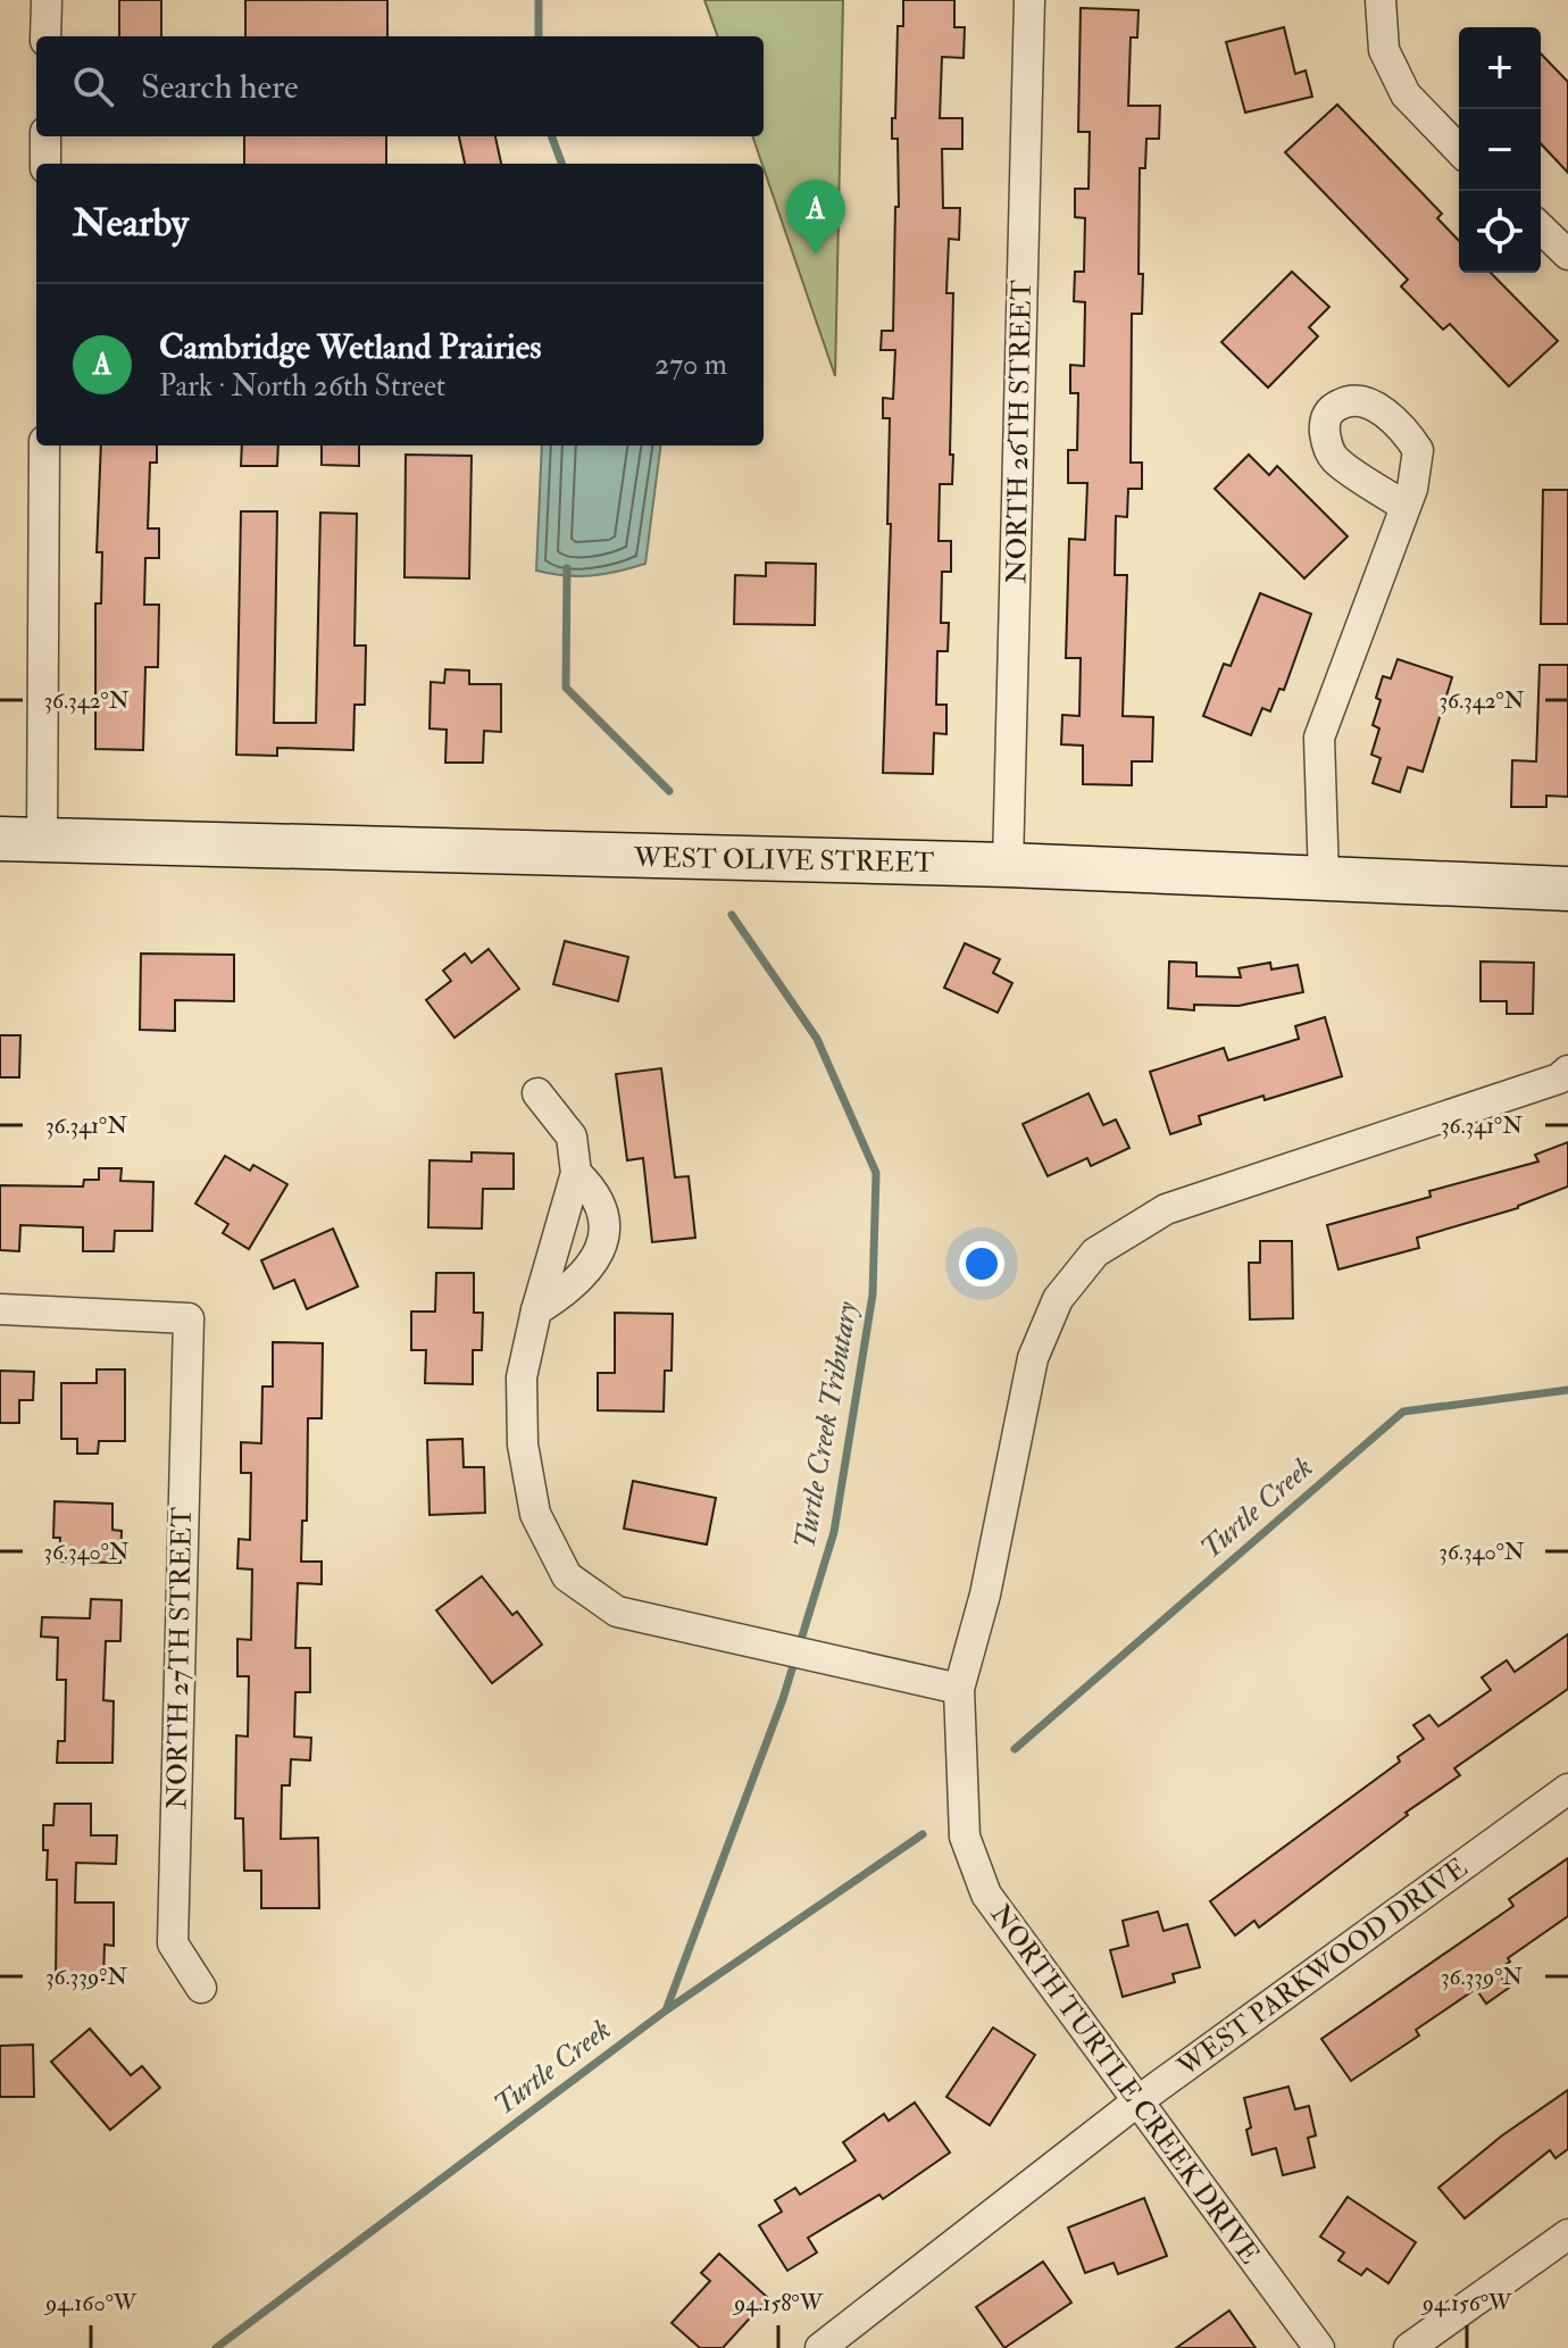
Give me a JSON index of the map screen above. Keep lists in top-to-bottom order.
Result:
{
  "streets": {
    "main road": ["WEST OLIVE STREET"],
    "street": [
      "NORTH 26TH STREET",
      "NORTH 27TH STREET",
      "WEST PARKWOOD DRIVE",
      "NORTH TURTLE CREEK DRIVE"
    ]
  },
  "crossings": [
    ["NORTH 26TH STREET", "WEST OLIVE STREET"],
    ["WEST PARKWOOD DRIVE", "NORTH TURTLE CREEK DRIVE"]
  ],
  "water": ["Turtle Creek Tributary", "Turtle Creek"],
  "page": {
    "map_buttons": ["+", "−"],
    "search": "Search here",
    "heading": "Nearby",
    "pins": "A",
    "list": [
      {
        "mark": "A",
        "name": "Cambridge Wetland Prairies",
        "note": "Park · North 26th Street",
        "value": "270 m"
      }
    ]
  },
  "coordinates": [
    "36.342°N",
    "36.341°N",
    "36.340°N",
    "36.339°N",
    "94.160°W",
    "94.158°W",
    "94.156°W"
  ]
}
